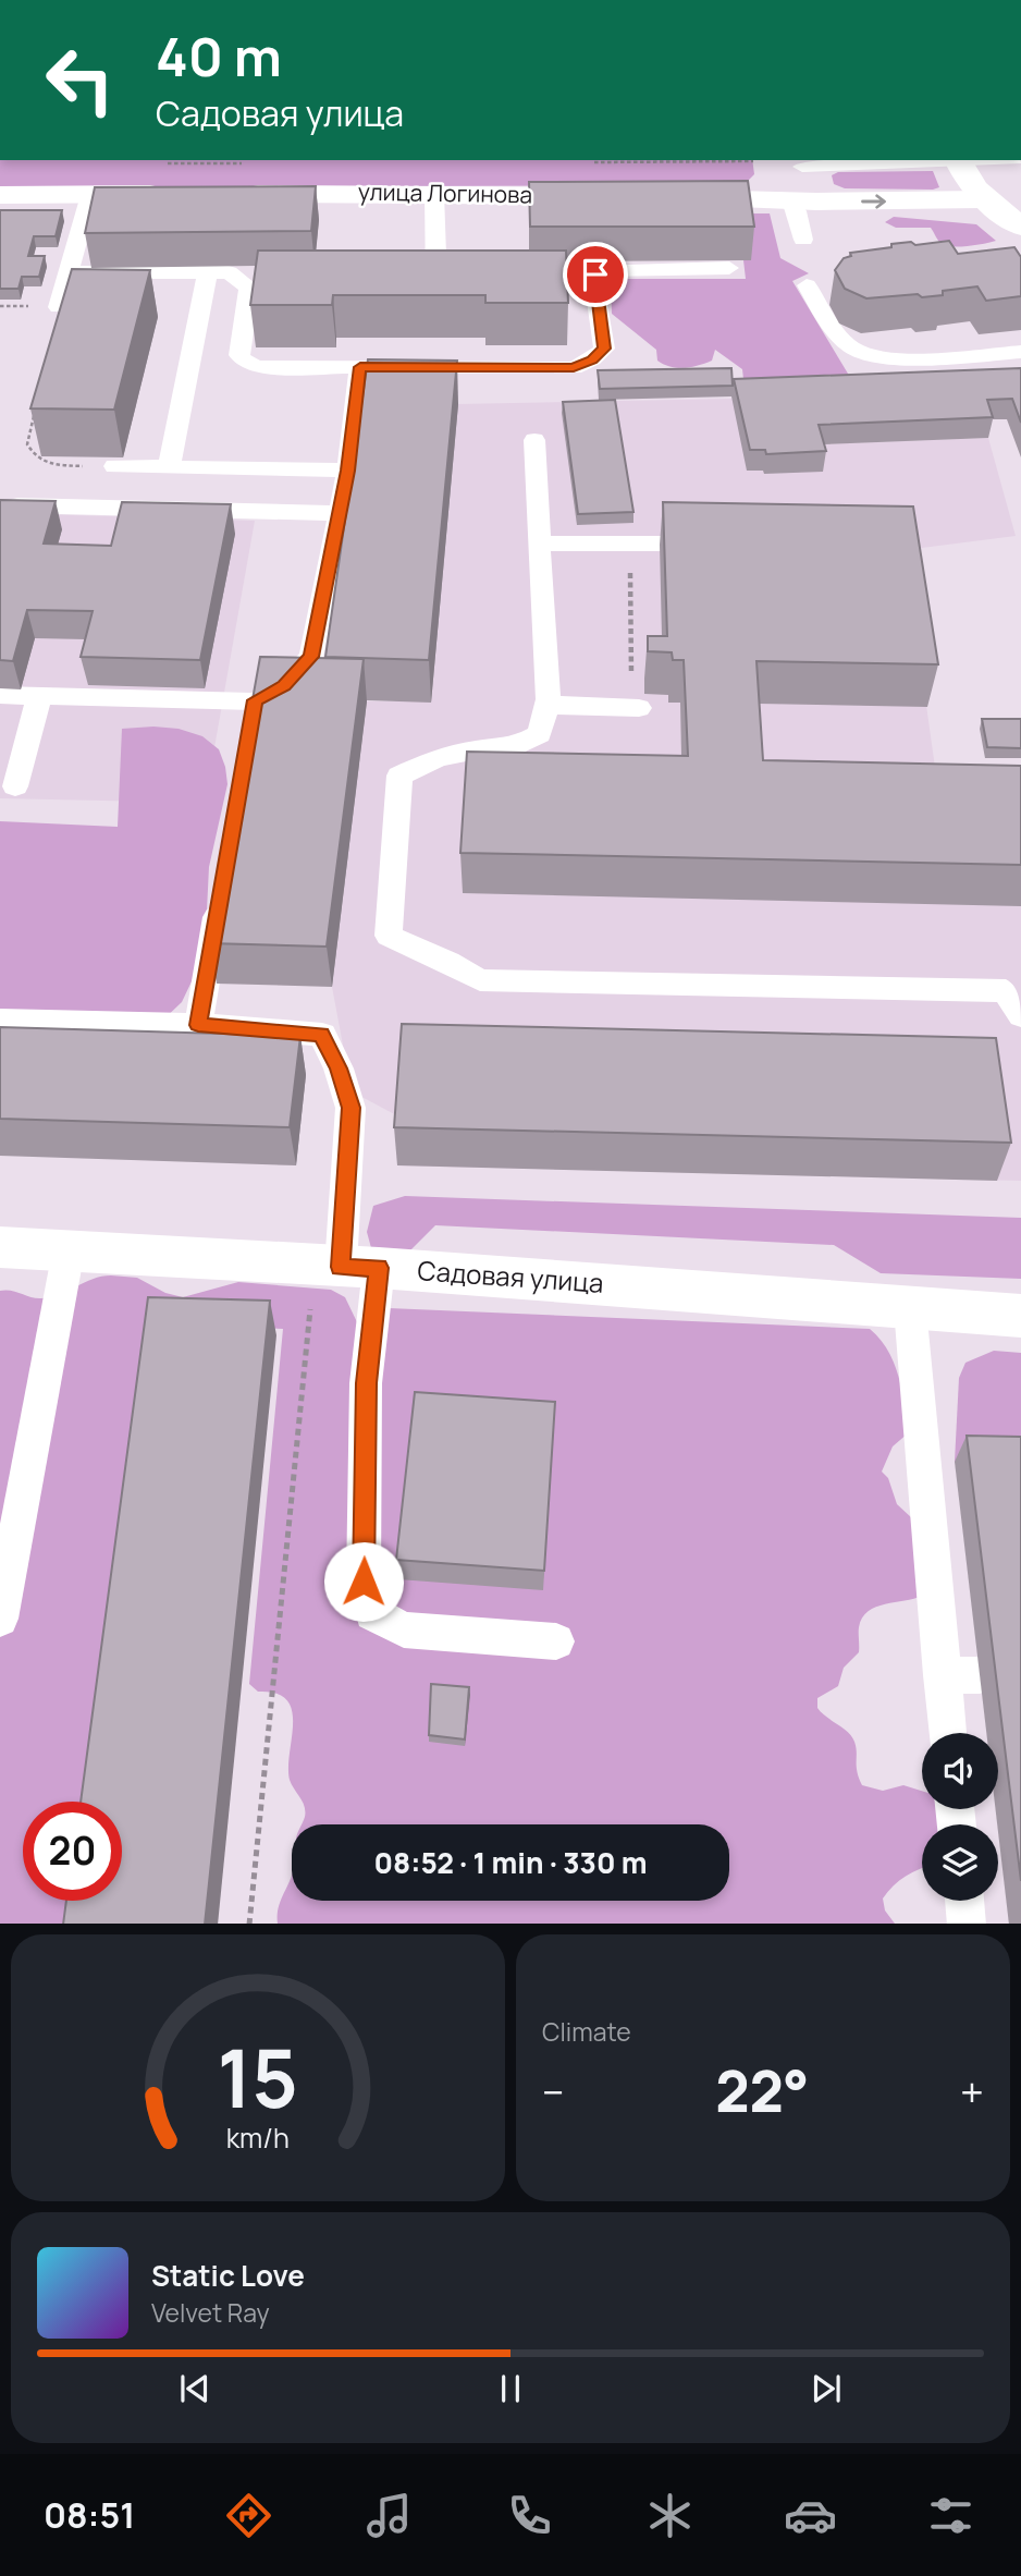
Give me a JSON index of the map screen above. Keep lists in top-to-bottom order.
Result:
{
  "streets": {
    "street": ["улица Логинова", "Садовая улица"]
  },
  "page": {
    "turn": ["40 m", "Садовая улица"],
    "limit": "20",
    "trip": "08:52 · 1 min · 330 m",
    "tile": "Climate",
    "heat": ["−", "22°", "+"],
    "song": ["Static Love", "Velvet Ray"],
    "tabs": "08:51",
    "gauge": ["15", "km/h"]
  }
}
